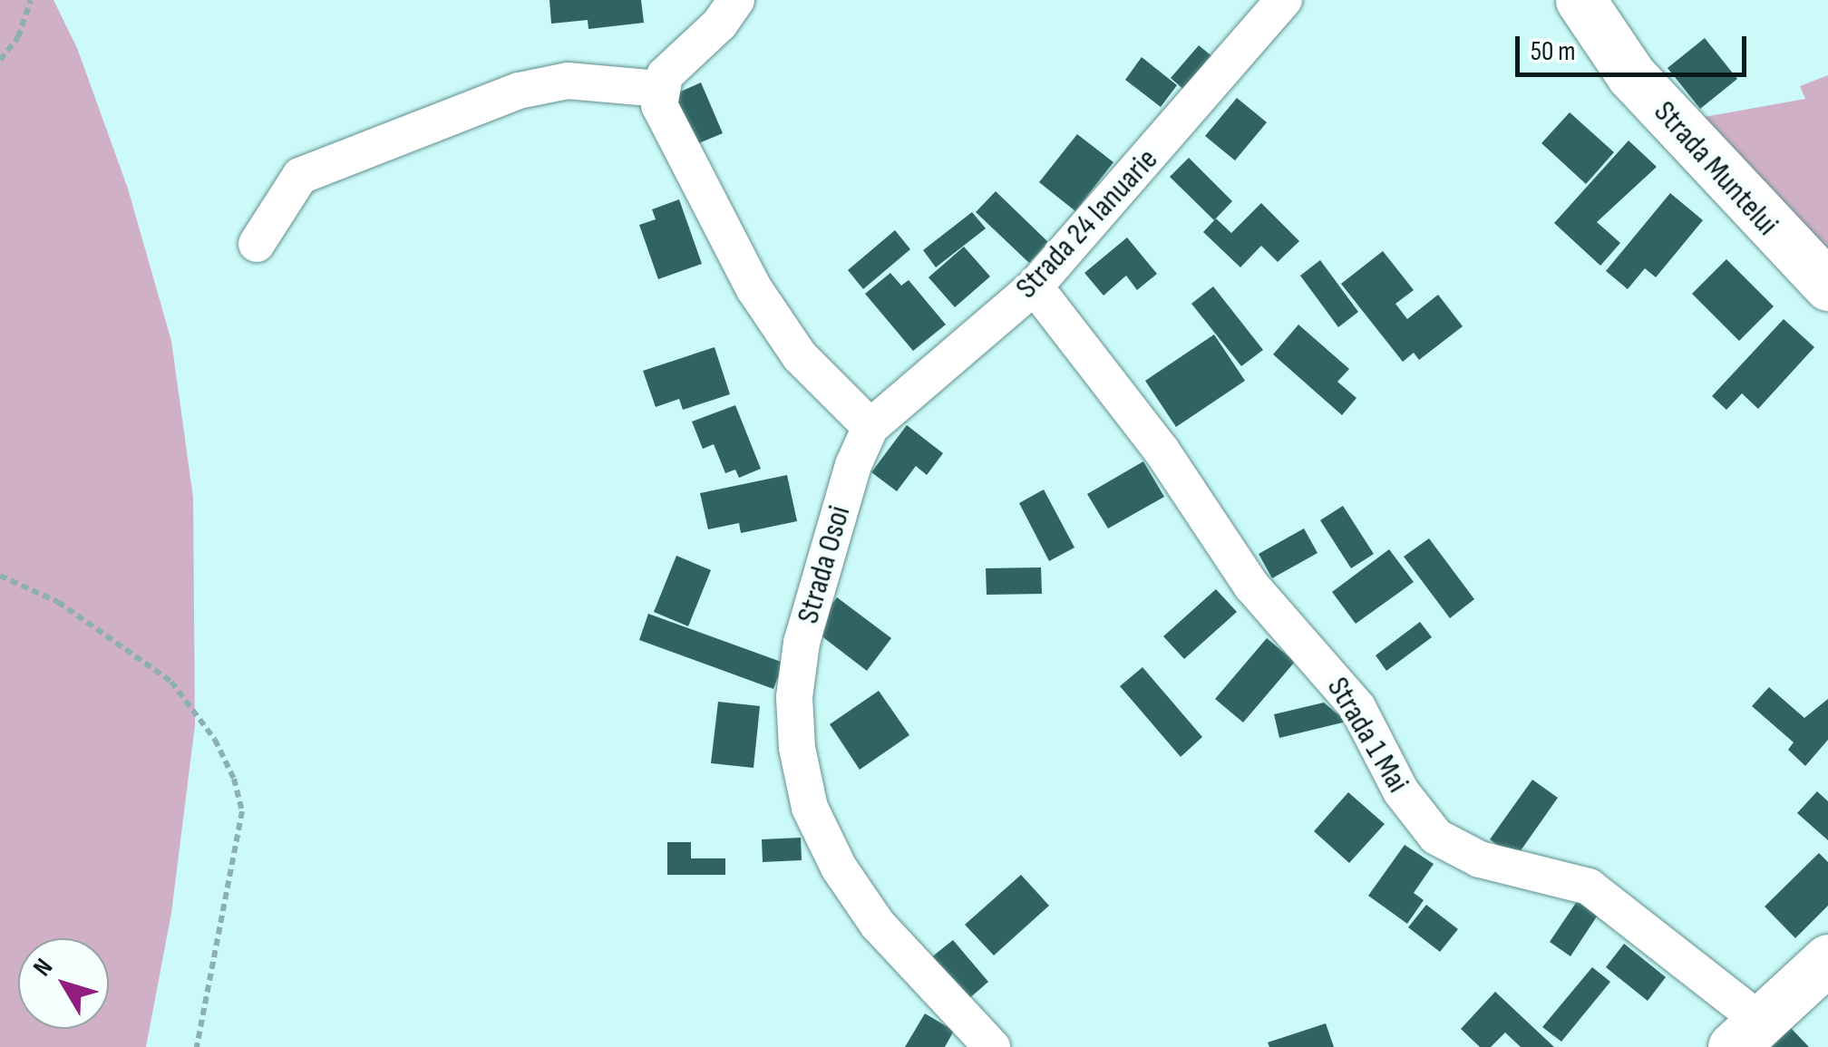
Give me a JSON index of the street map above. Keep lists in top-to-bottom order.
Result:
{
  "streets": {
    "street": [
      "Strada Muntelui",
      "Strada 24 Ianuarie",
      "Strada Osoi",
      "Strada 1 Mai"
    ]
  },
  "crossings": [
    ["Strada 24 Ianuarie", "Strada Osoi"],
    ["Strada 24 Ianuarie", "Strada 1 Mai"]
  ],
  "scale_bar": "50 m",
  "north": "top left"
}
